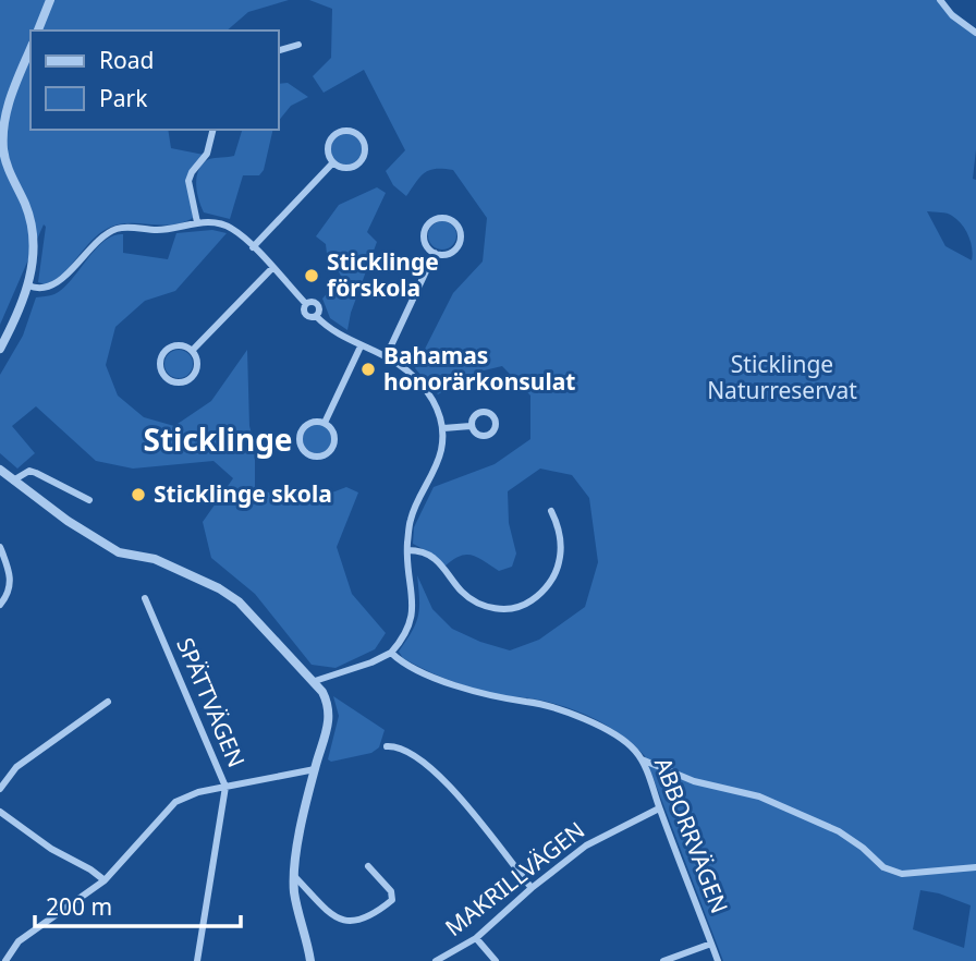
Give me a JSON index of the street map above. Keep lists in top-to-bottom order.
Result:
{
  "streets": {
    "street": ["SPÄTTVÄGEN", "ABBORRVÄGEN", "MAKRILLVÄGEN"]
  },
  "crossings": [
    ["ABBORRVÄGEN", "MAKRILLVÄGEN"]
  ],
  "districts": ["Sticklinge"],
  "parks": ["Sticklinge Naturreservat"],
  "places": ["Sticklinge förskola", "Bahamas honorärkonsulat", "Sticklinge skola"],
  "legend": ["Road", "Park"],
  "scale_bar": "200 m"
}
